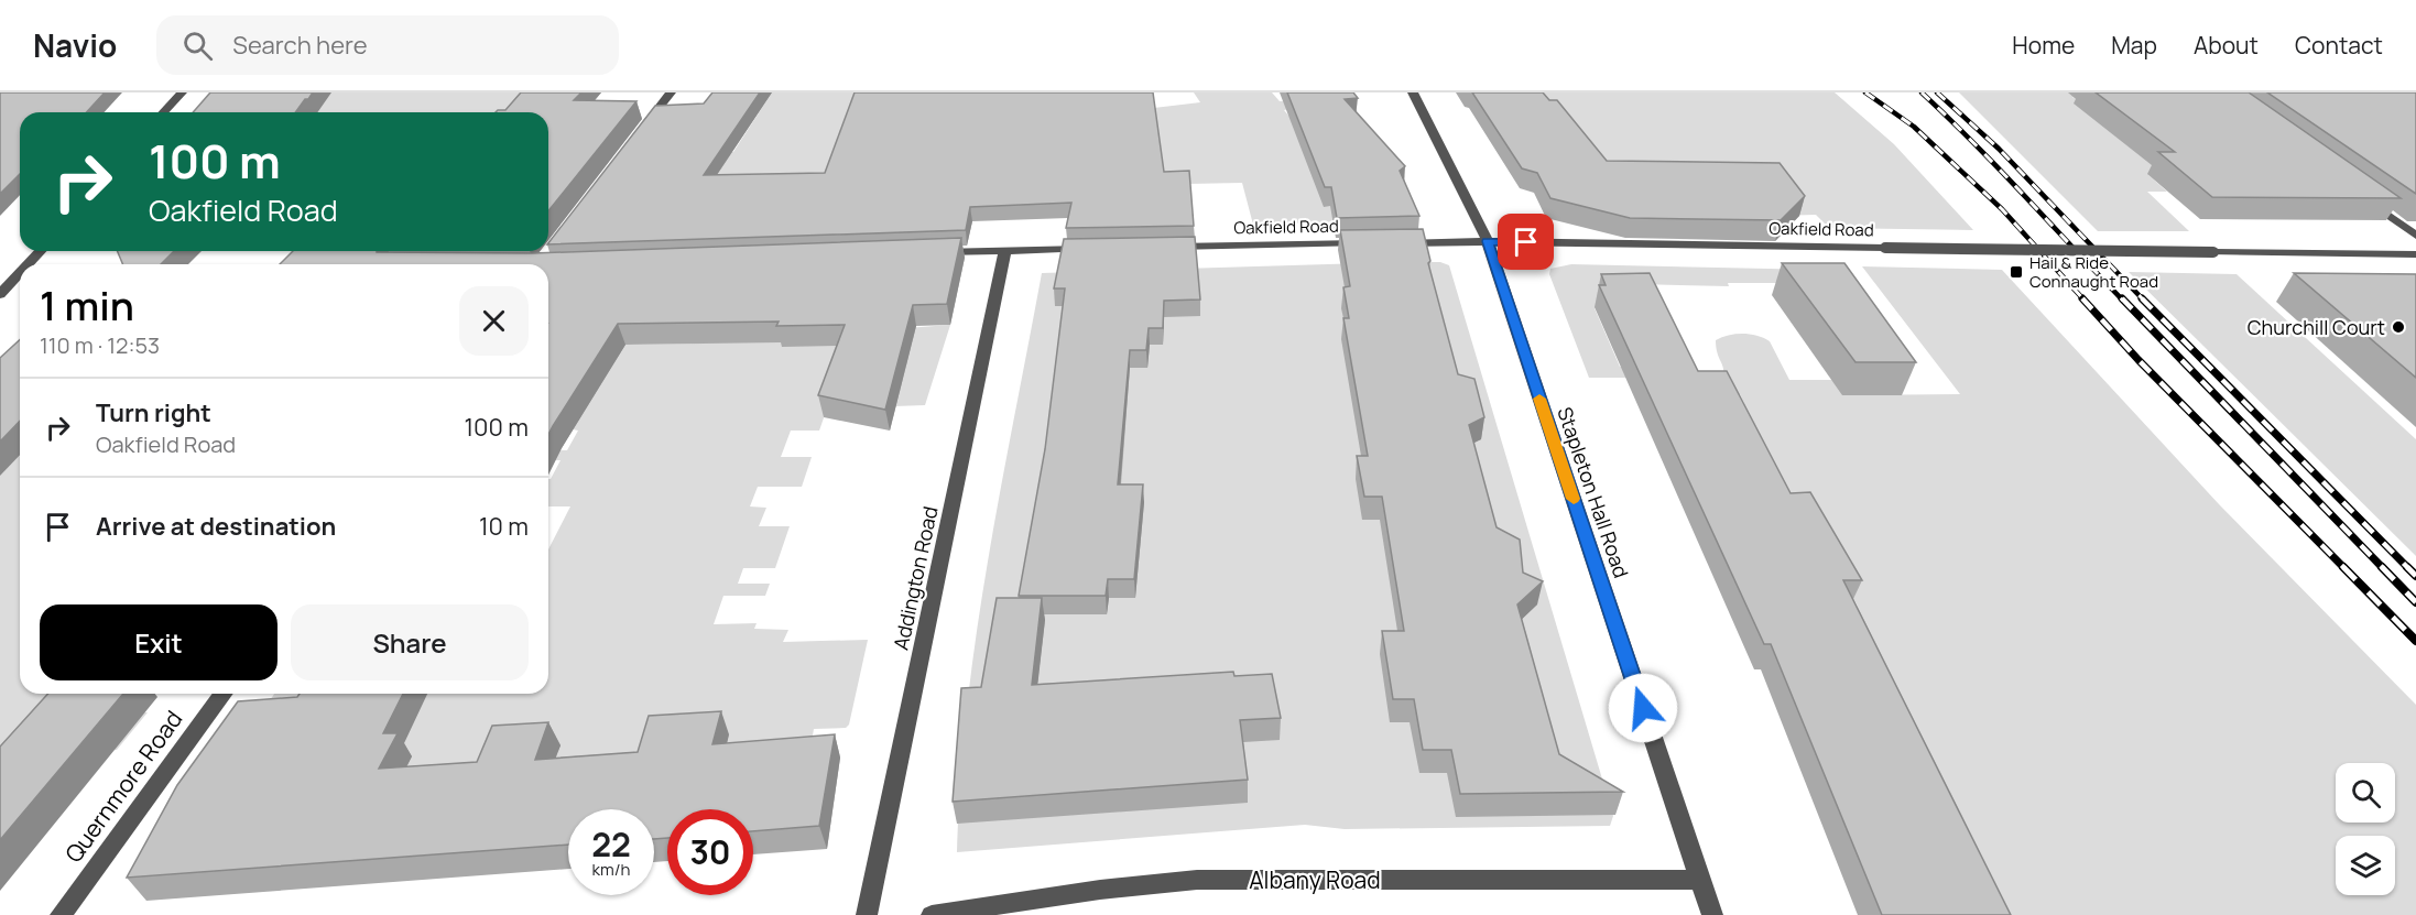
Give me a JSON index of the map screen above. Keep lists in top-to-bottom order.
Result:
{
  "streets": {
    "street": [
      "Oakfield Road",
      "Stapleton Hall Road",
      "Addington Road",
      "Quernmore Road",
      "Albany Road"
    ]
  },
  "crossings": [
    ["Oakfield Road", "Stapleton Hall Road"],
    ["Stapleton Hall Road", "Albany Road"]
  ],
  "places": {
    "transit": ["Hail & Ride Connaught Road"],
    "other": ["Churchill Court"]
  },
  "page": {
    "header": "Navio",
    "search": "Search here",
    "nav": [
      "Home",
      "Map",
      "About",
      "Contact"
    ],
    "turn": ["100 m", "Oakfield Road"],
    "heading": ["1 min", "110 m · 12:53"],
    "list": [
      {
        "name": "Turn right",
        "note": "Oakfield Road",
        "value": "100 m"
      },
      {
        "name": "Arrive at destination",
        "value": "10 m"
      }
    ],
    "buttons": ["Exit", "Share"],
    "speed": "22 km/h",
    "limit": "30"
  }
}
